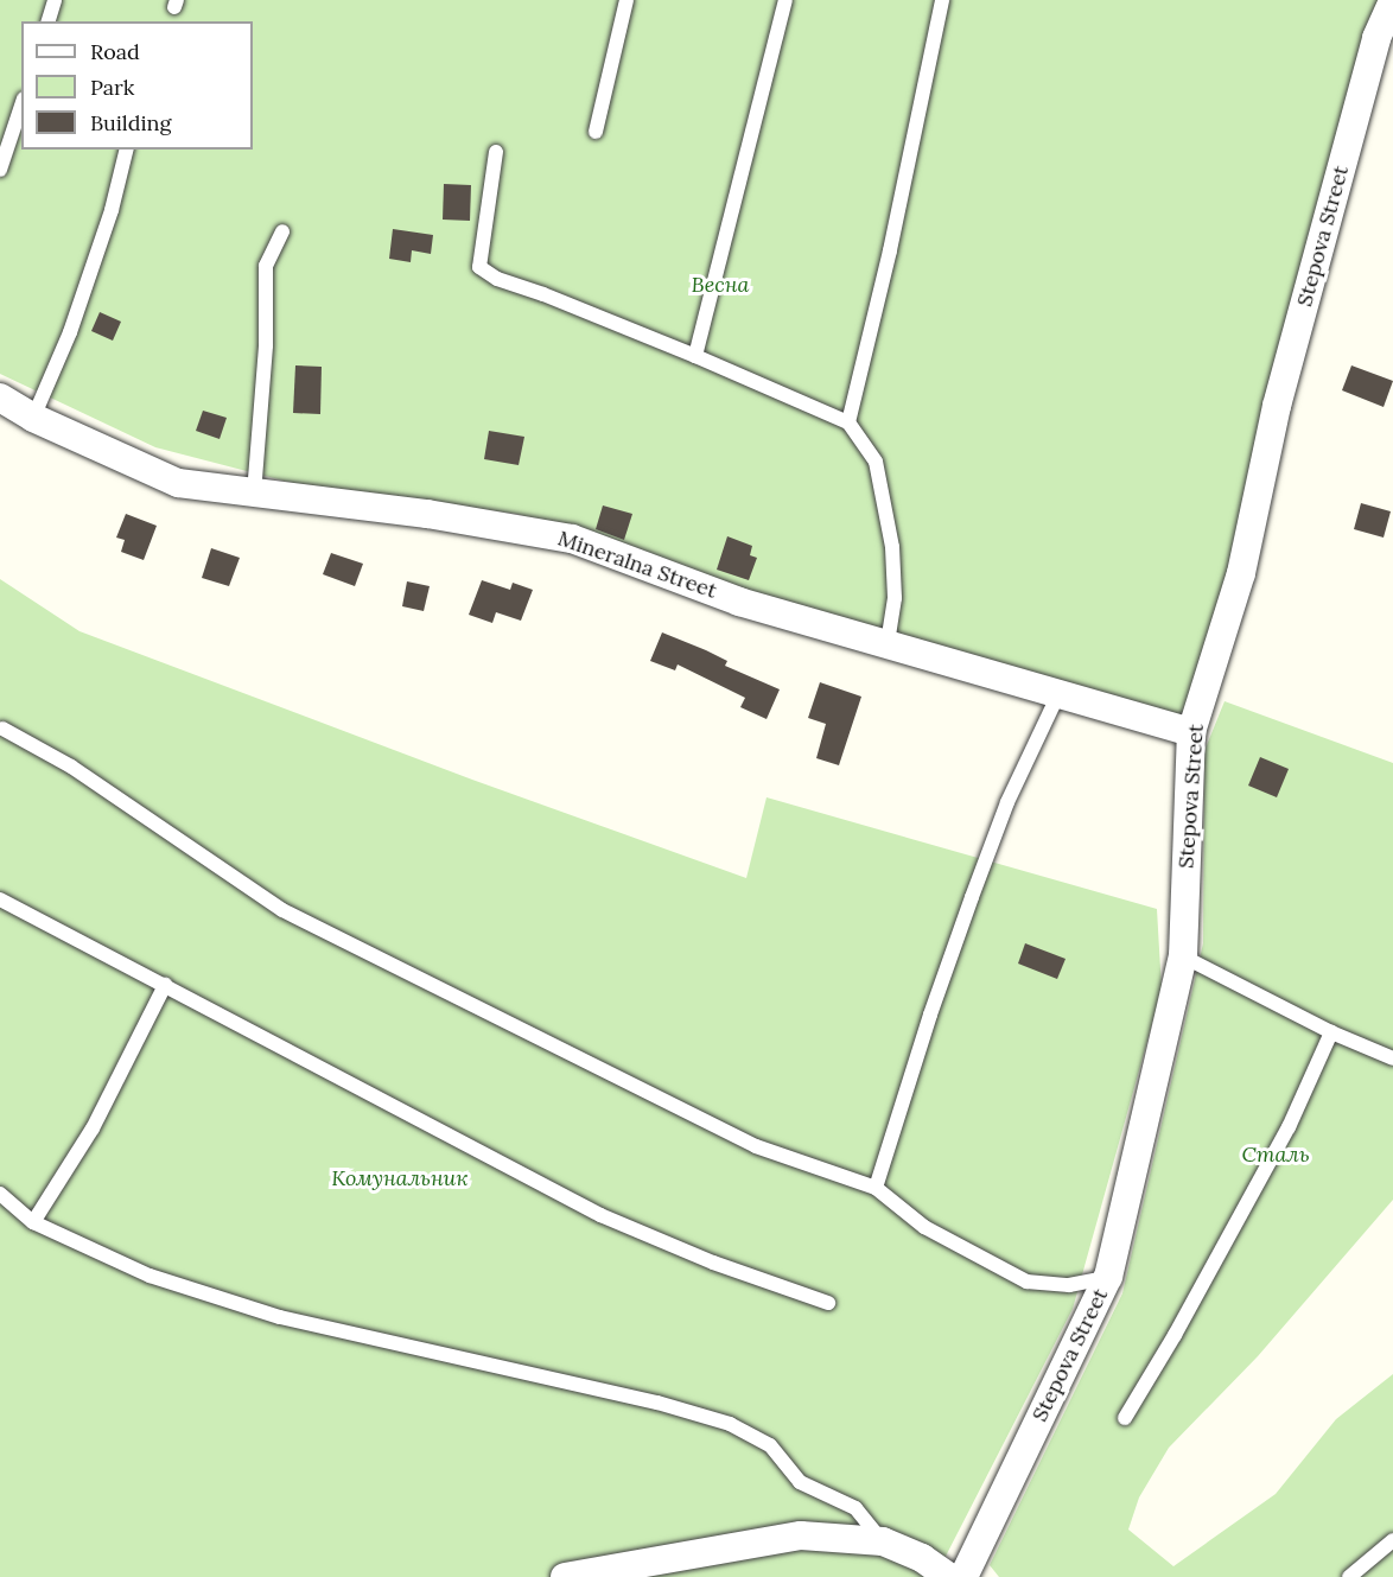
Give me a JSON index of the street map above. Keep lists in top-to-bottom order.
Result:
{
  "streets": {
    "street": ["Stepova Street", "Mineralna Street"]
  },
  "crossings": [
    ["Stepova Street", "Mineralna Street"]
  ],
  "parks": ["Весна", "Сталь", "Комунальник"],
  "legend": ["Road", "Park", "Building"]
}
